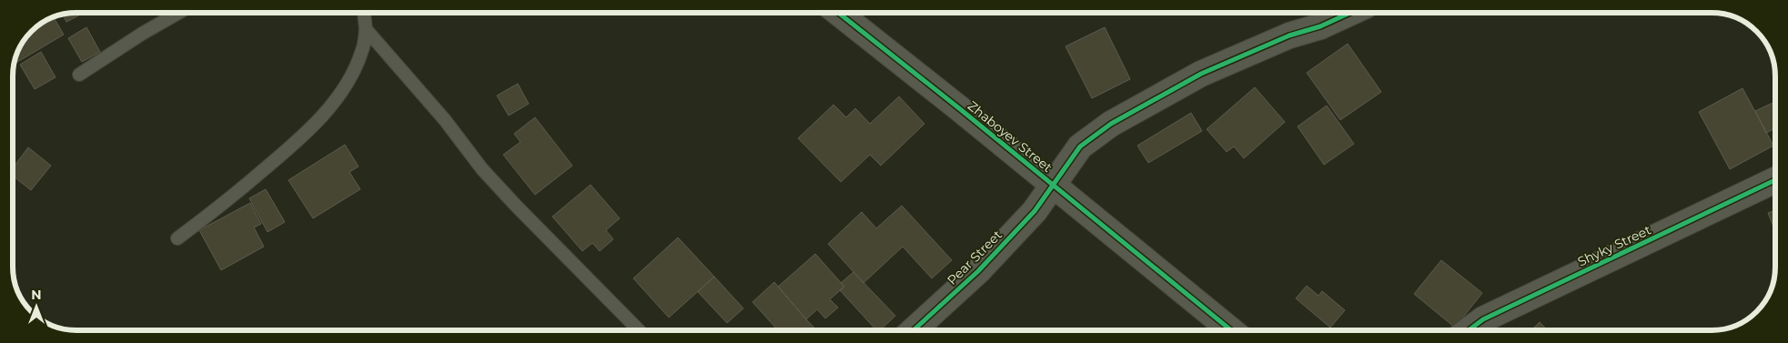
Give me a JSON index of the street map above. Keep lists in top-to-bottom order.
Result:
{
  "streets": {
    "street": ["Zhaboyev Street", "Shyky Street", "Pear Street"]
  },
  "crossings": [
    ["Zhaboyev Street", "Pear Street"]
  ],
  "north": "top"
}
